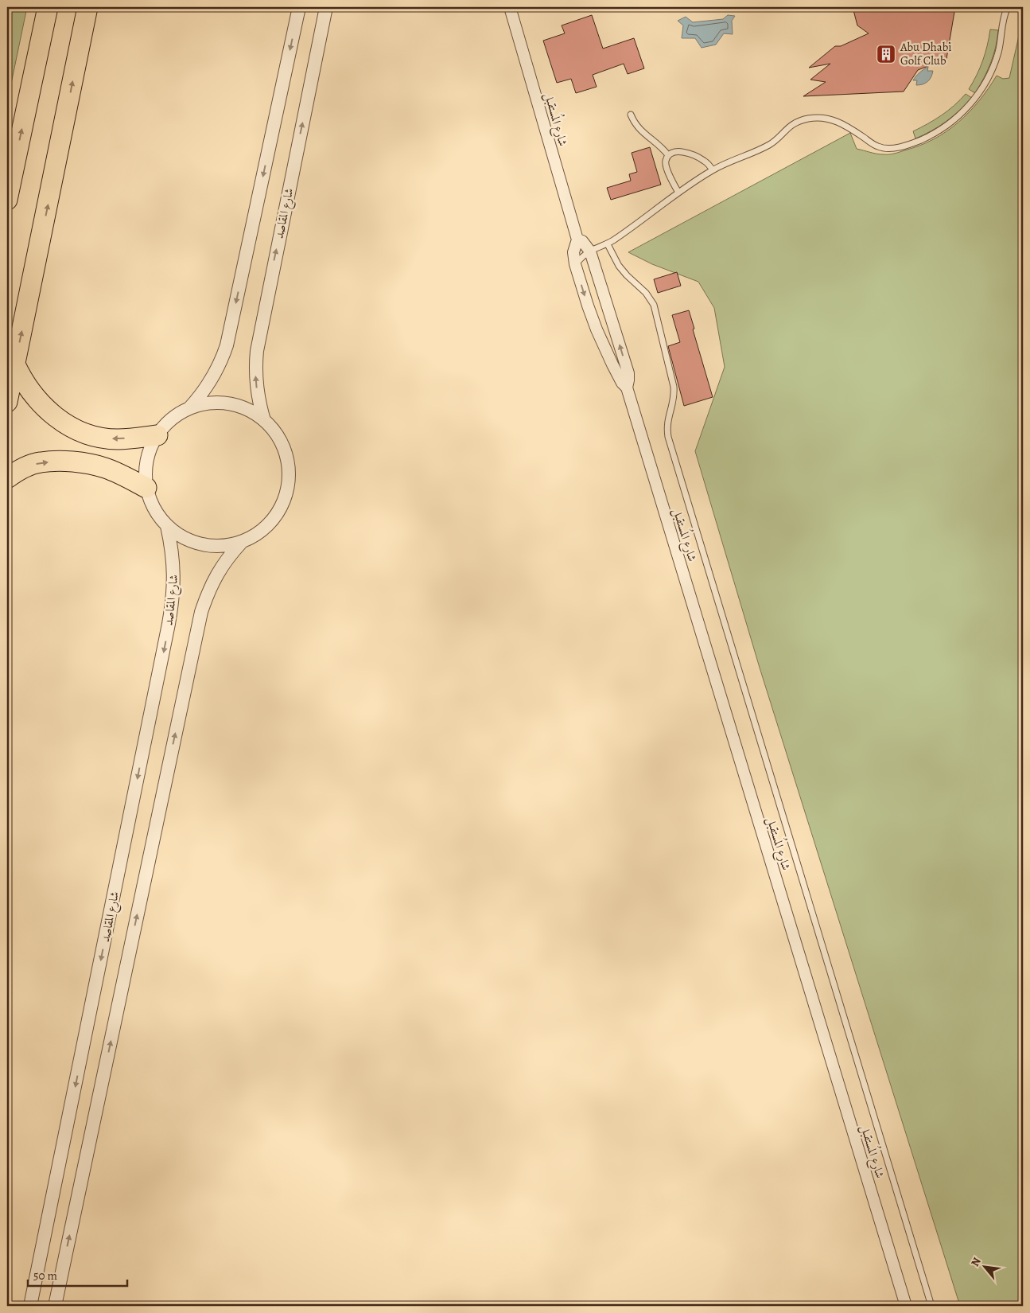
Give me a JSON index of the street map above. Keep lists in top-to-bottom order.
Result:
{
  "streets": {
    "street": ["شارع المُستقبل", "شارع المقاصد"]
  },
  "places": {
    "building": ["Abu Dhabi Golf Club"]
  },
  "scale_bar": "50 m",
  "north": "top left"
}
